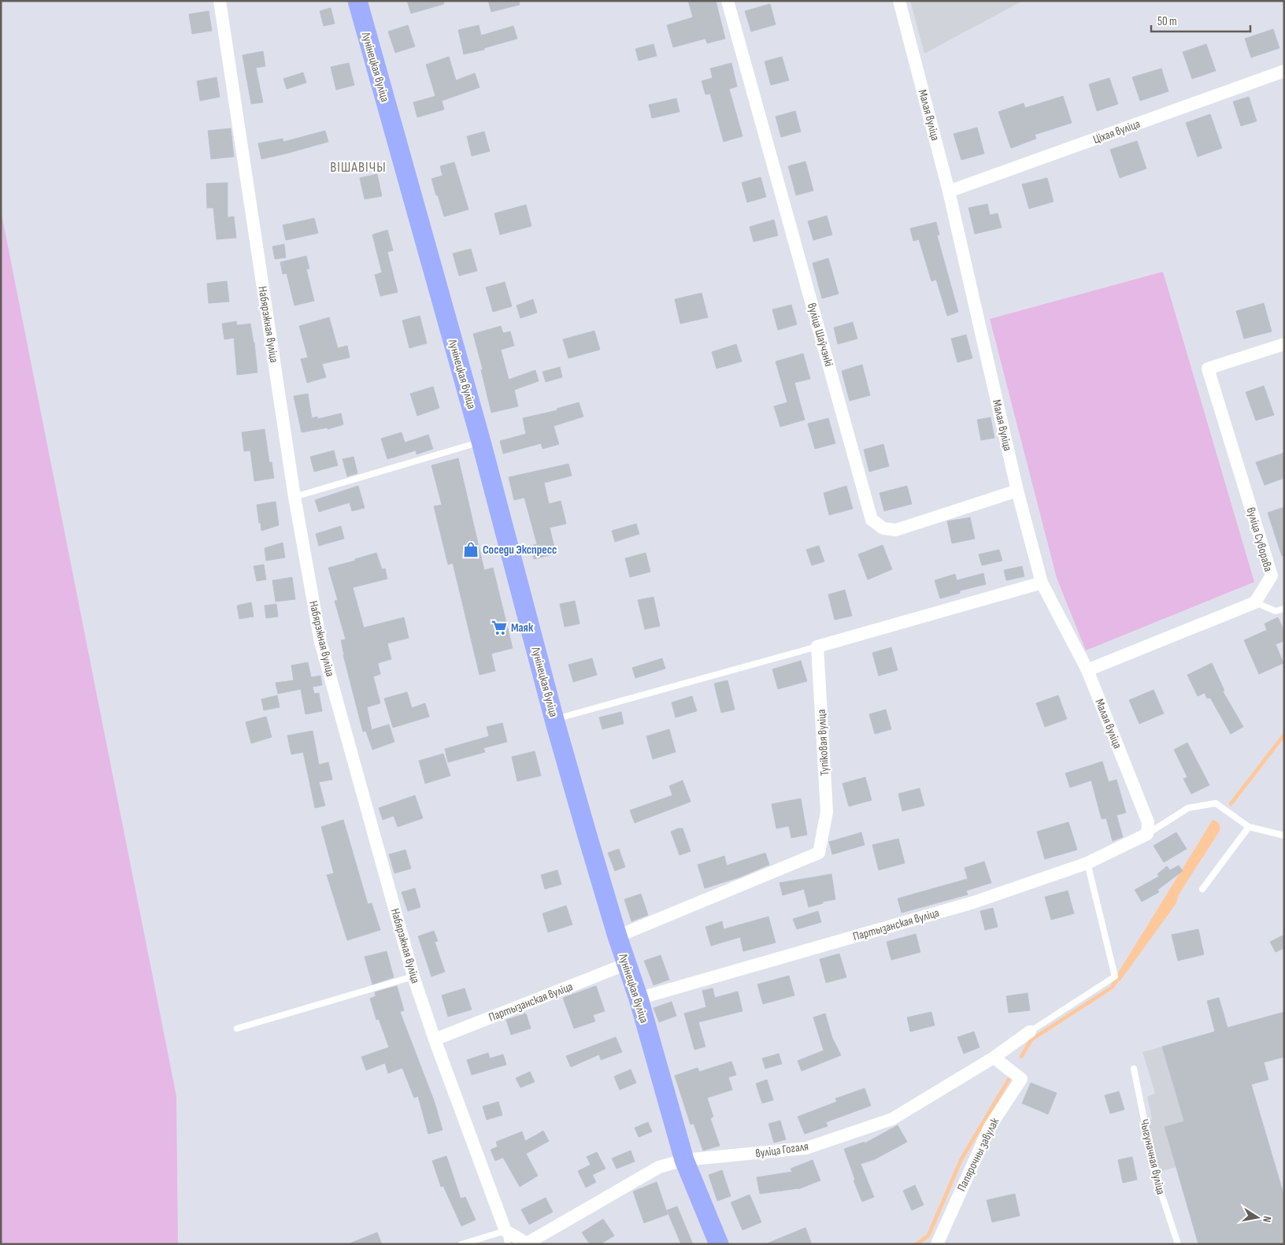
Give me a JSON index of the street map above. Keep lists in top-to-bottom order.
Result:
{
  "streets": {
    "main road": ["Лунінецкая вуліца"],
    "street": [
      "Малая вуліца",
      "Ціхая вуліца",
      "Набярэжная вуліца",
      "вуліца Шаўчэнкі",
      "вуліца Суворава",
      "Тупіковая вуліца",
      "Партызанская вуліца",
      "вуліца Гогаля",
      "Папярочны завулак"
    ],
    "lane": ["Чыгуначная вуліца"]
  },
  "crossings": [
    ["Лунінецкая вуліца", "Тупіковая вуліца"],
    ["Лунінецкая вуліца", "Партызанская вуліца"],
    ["Лунінецкая вуліца", "вуліца Гогаля"],
    ["Малая вуліца", "Ціхая вуліца"],
    ["Малая вуліца", "вуліца Шаўчэнкі"],
    ["Малая вуліца", "Партызанская вуліца"],
    ["Набярэжная вуліца", "Партызанская вуліца"],
    ["вуліца Гогаля", "Папярочны завулак"]
  ],
  "districts": ["ВІШАВІЧЫ"],
  "places": {
    "shop": ["Соседи Экспресс"],
    "supermarket": ["Маяк"]
  },
  "scale_bar": "50 m",
  "north": "right"
}
